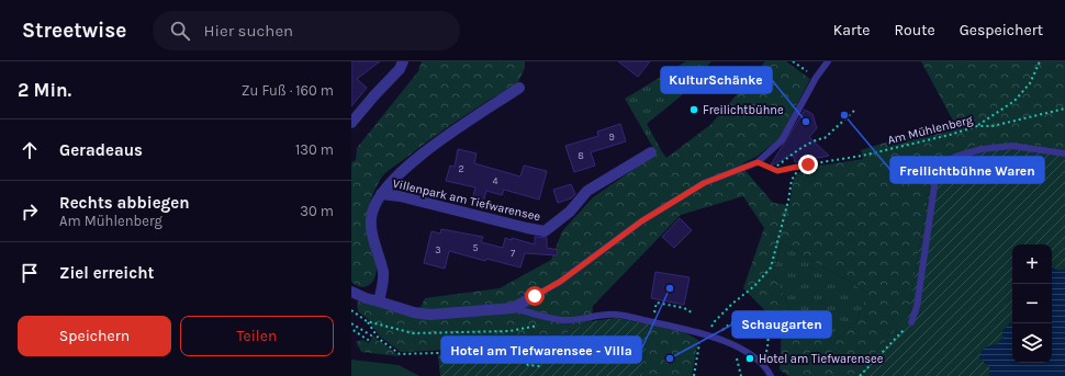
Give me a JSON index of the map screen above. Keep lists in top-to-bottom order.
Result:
{
  "streets": {
    "street": ["Villenpark am Tiefwarensee"],
    "path": ["Am Mühlenberg"]
  },
  "places": [
    "Freilichtbühne",
    "Freilichtbühne Waren",
    "KulturSchänke",
    "Hotel am Tiefwarensee - Villa",
    "Schaugarten",
    "Hotel am Tiefwarensee"
  ],
  "house_numbers": [
    "9",
    "8",
    "2",
    "4",
    "5",
    "3",
    "7"
  ],
  "page": {
    "header": "Streetwise",
    "search": "Hier suchen",
    "nav": ["Karte", "Route", "Gespeichert"],
    "heading": ["2 Min.", "Zu Fuß · 160 m"],
    "list": [
      ["Geradeaus", "130 m"],
      ["Rechts abbiegen", "Am Mühlenberg", "30 m"],
      "Ziel erreicht"
    ],
    "map_buttons": ["+", "−"],
    "buttons": ["Speichern", "Teilen"]
  }
}
